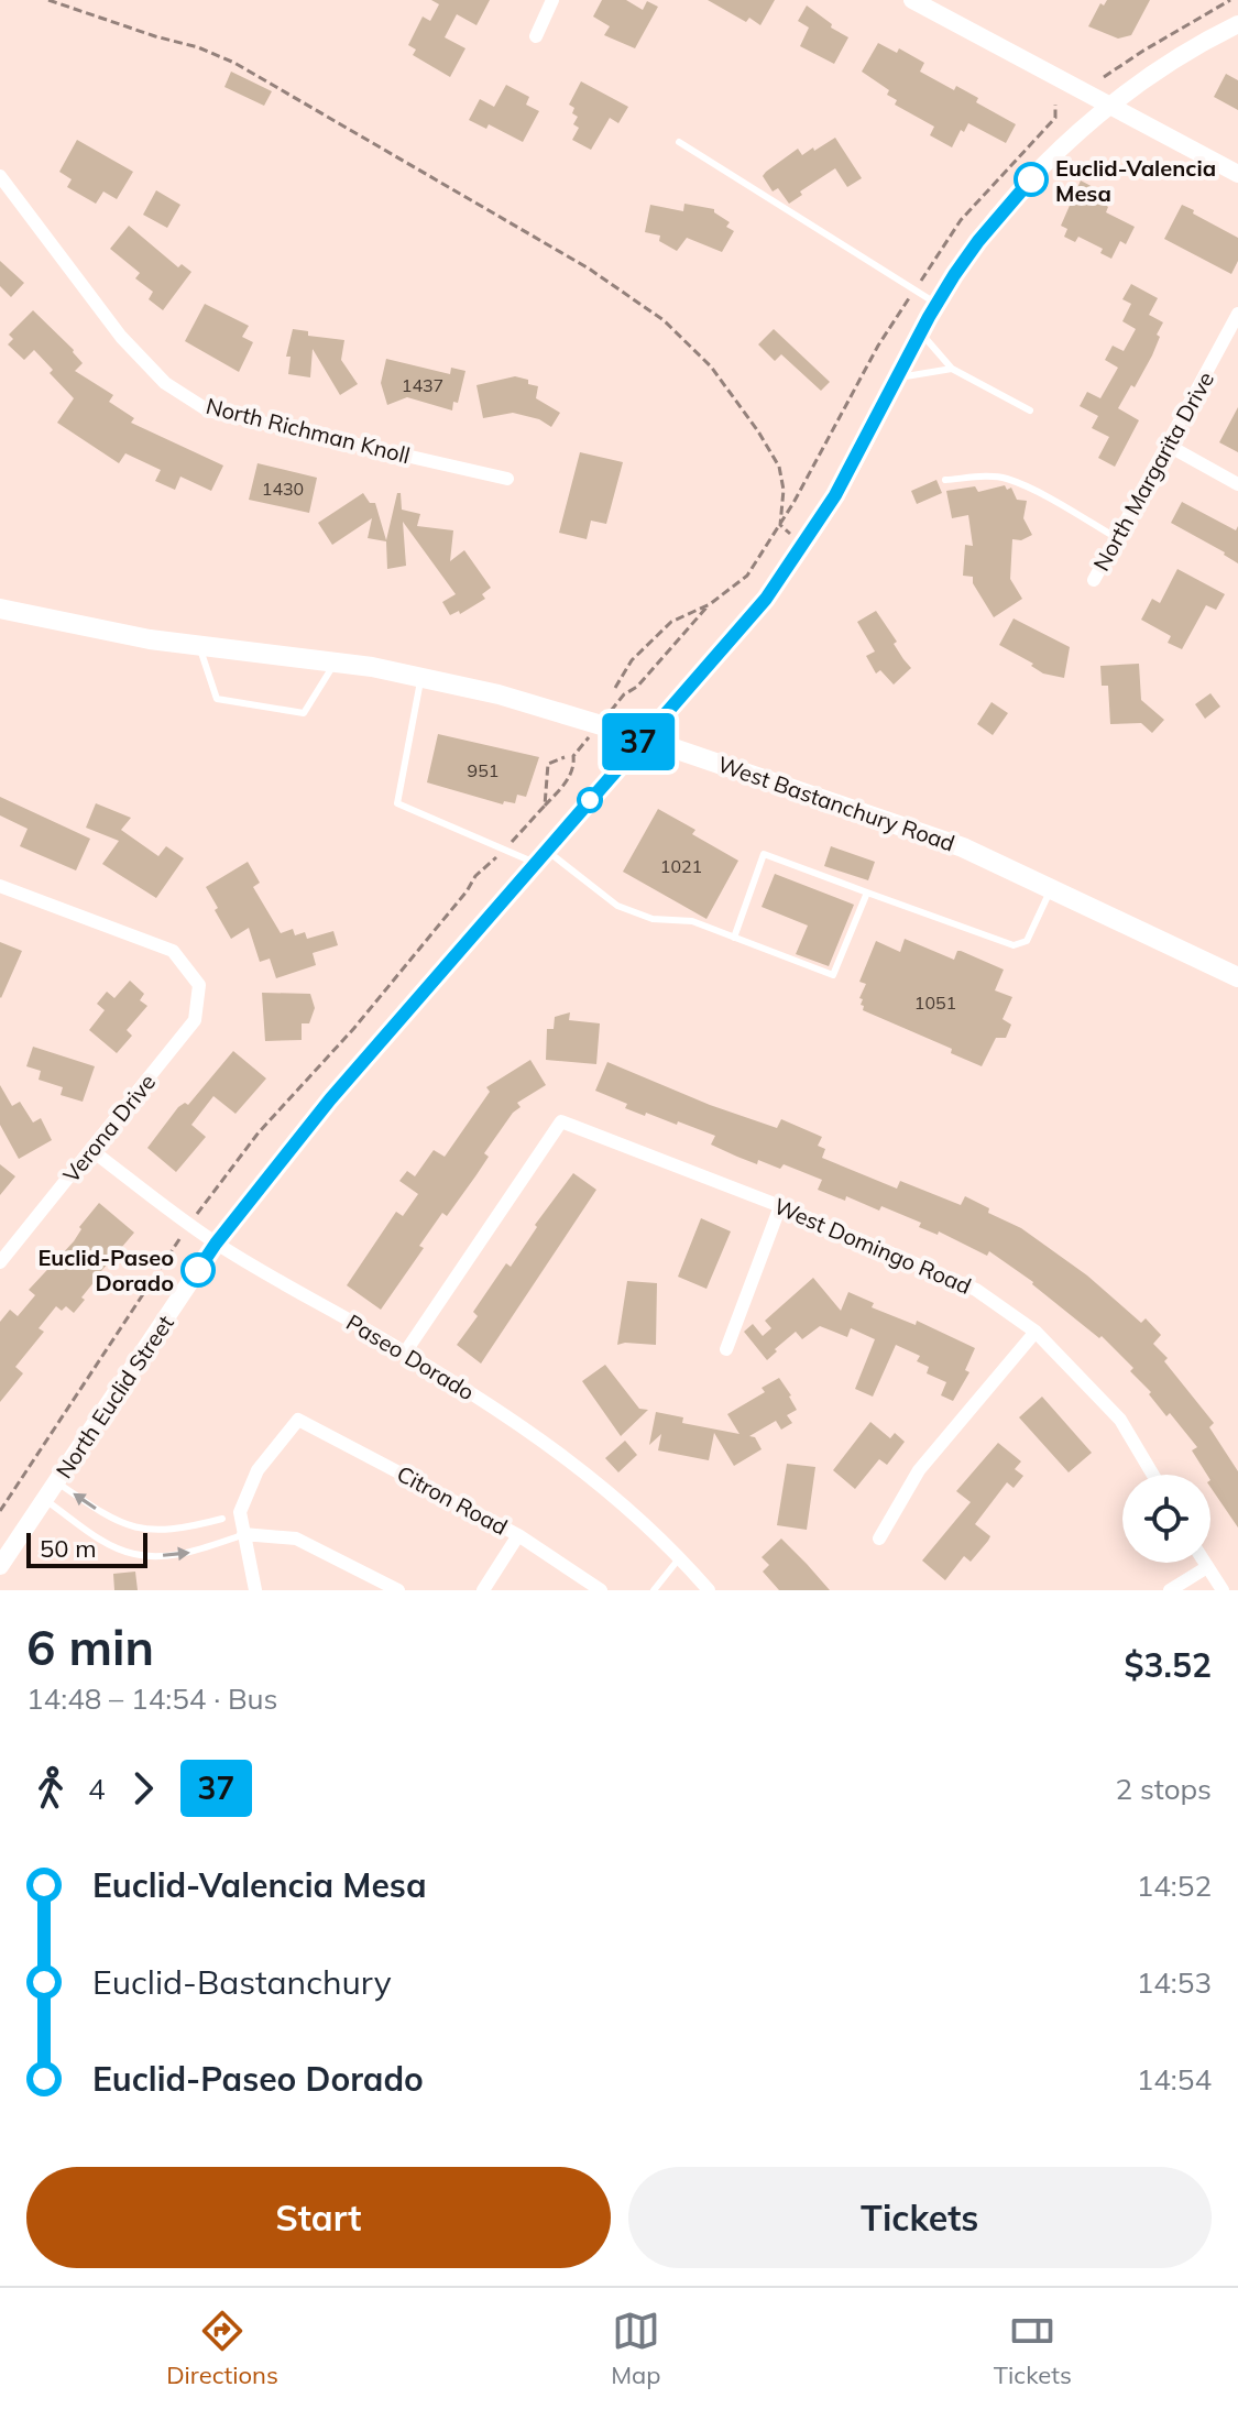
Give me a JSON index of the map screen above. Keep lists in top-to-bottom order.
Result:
{
  "streets": {
    "main road": ["West Bastanchury Road", "North Euclid Street"],
    "street": [
      "North Richman Knoll",
      "North Margarita Drive",
      "Verona Drive",
      "West Domingo Road",
      "Paseo Dorado",
      "Citron Road"
    ]
  },
  "crossings": [
    ["West Bastanchury Road", "North Euclid Street"],
    ["Verona Drive", "Paseo Dorado"],
    ["West Domingo Road", "Paseo Dorado"],
    ["Paseo Dorado", "North Euclid Street"]
  ],
  "places": ["Euclid-Valencia Mesa", "Euclid-Paseo Dorado"],
  "lines": ["bus line 37"],
  "house_numbers": [
    "1437",
    "1430",
    "951",
    "1021",
    "1051"
  ],
  "scale_bar": "50 m",
  "page": {
    "on_map": "37",
    "scale": "50 m",
    "heading": ["6 min", "14:48 – 14:54 · Bus", "$3.52"],
    "legs": ["4", "37", "2 stops"],
    "list": [
      {
        "name": "Euclid-Valencia Mesa",
        "value": "14:52"
      },
      {
        "name": "Euclid-Bastanchury",
        "value": "14:53"
      },
      {
        "name": "Euclid-Paseo Dorado",
        "value": "14:54"
      }
    ],
    "buttons": ["Start", "Tickets"],
    "tabs": ["Directions", "Map", "Tickets"]
  }
}
